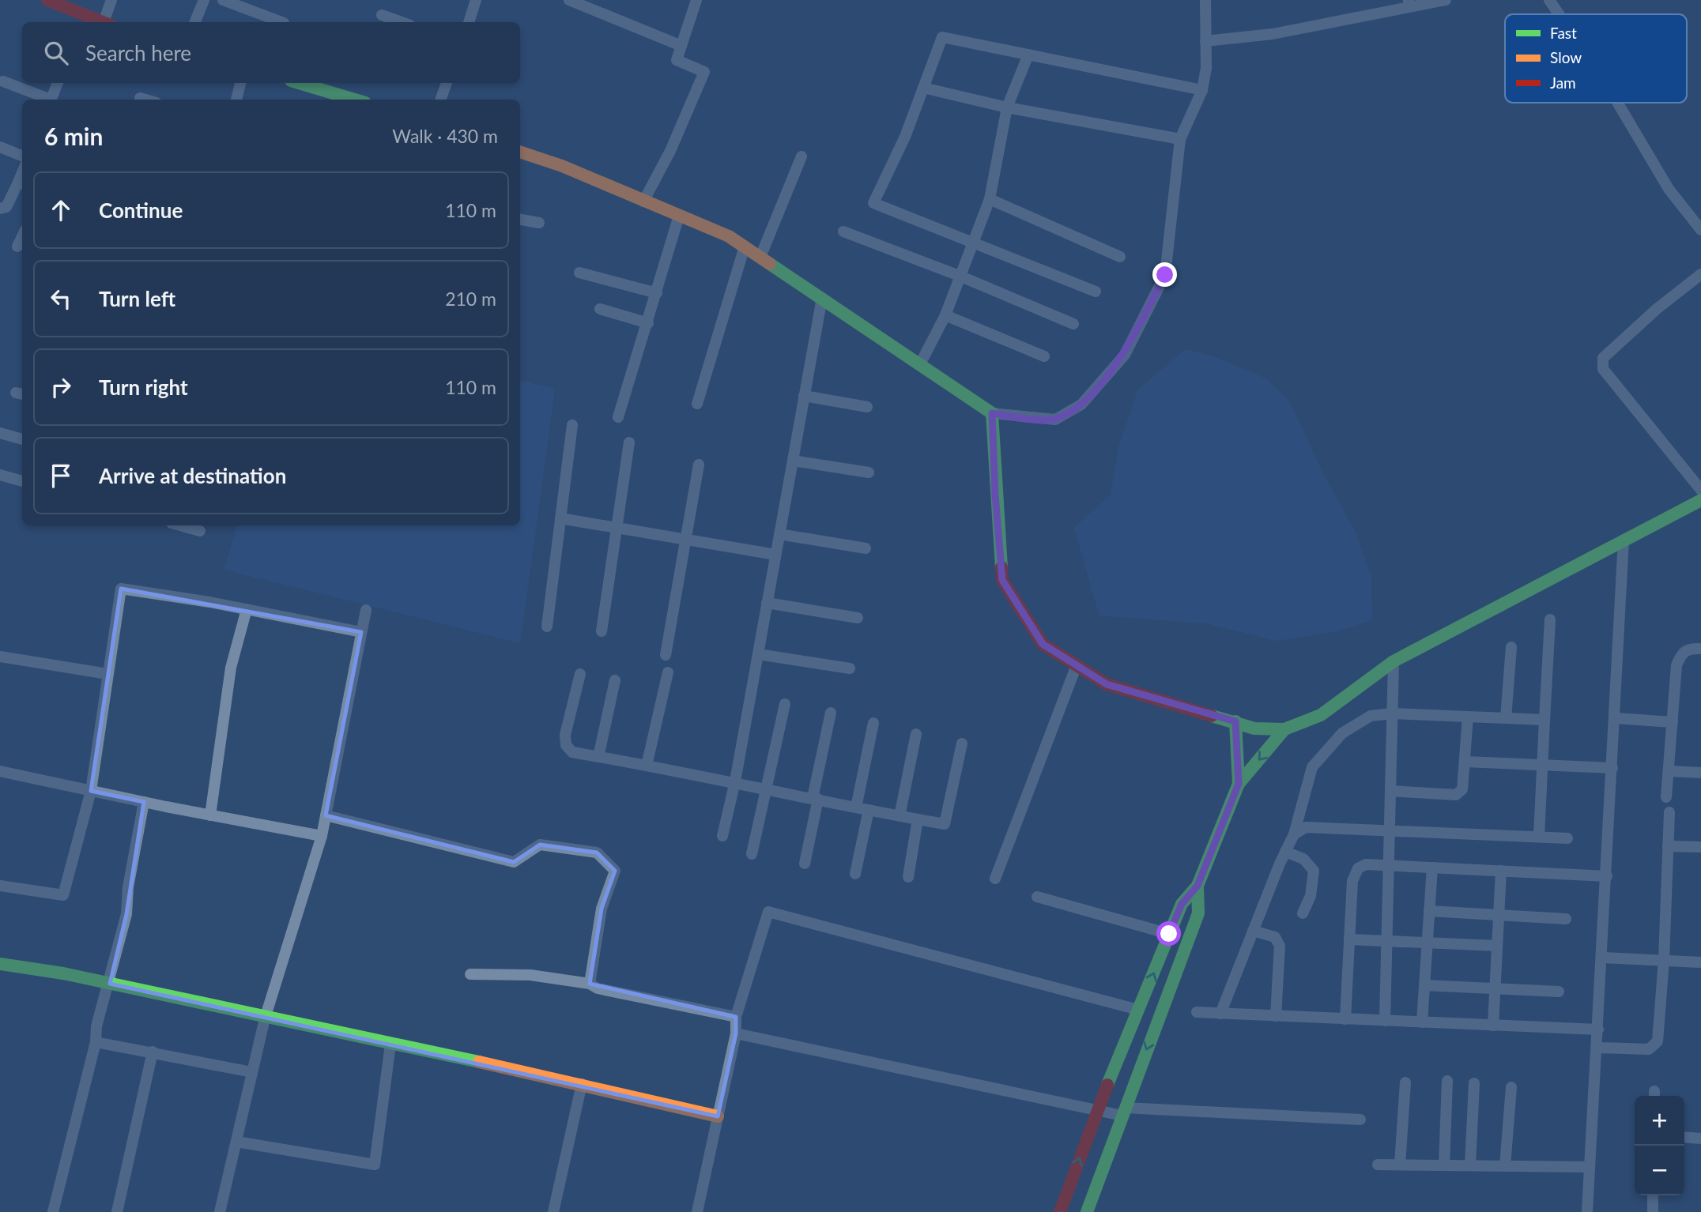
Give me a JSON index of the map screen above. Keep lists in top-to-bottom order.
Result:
{
  "legend": ["Fast", "Slow", "Jam"],
  "page": {
    "search": "Search here",
    "heading": ["6 min", "Walk · 430 m"],
    "list": [
      ["Continue", "110 m"],
      ["Turn left", "210 m"],
      ["Turn right", "110 m"],
      "Arrive at destination"
    ],
    "map_buttons": ["+", "−"]
  }
}
